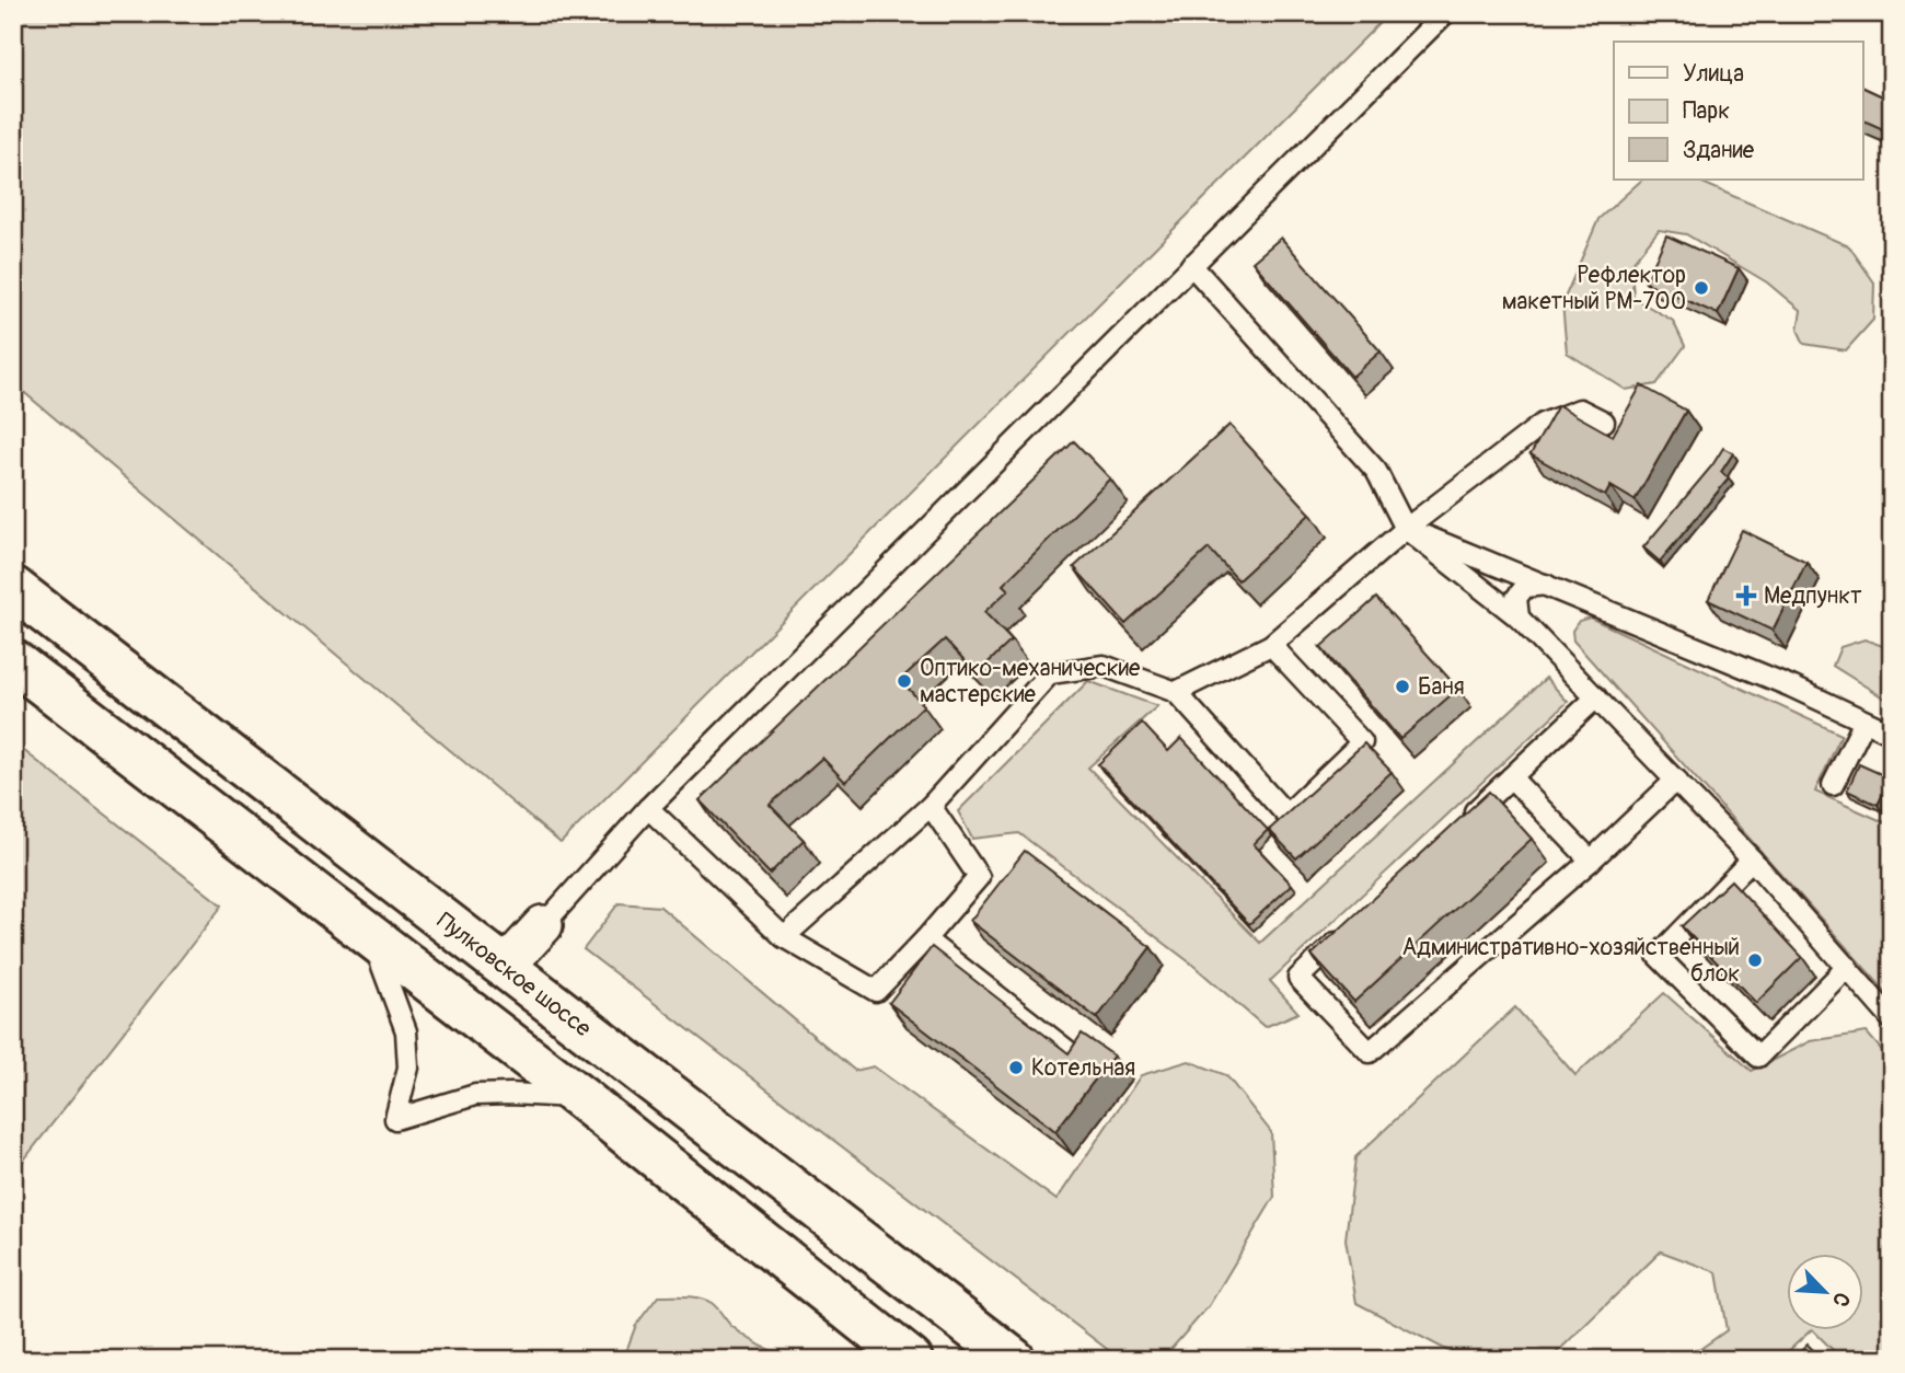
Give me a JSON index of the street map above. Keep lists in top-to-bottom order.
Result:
{
  "streets": {
    "highway": ["Пулковское шоссе"]
  },
  "places": {
    "other": [
      "Рефлектор макетный РМ-700",
      "Оптико-механические мастерские",
      "Баня",
      "Административно-хозяйственный блок",
      "Котельная"
    ],
    "health": ["Медпункт"]
  },
  "legend": ["Улица", "Парк", "Здание"],
  "north": "bottom right"
}
